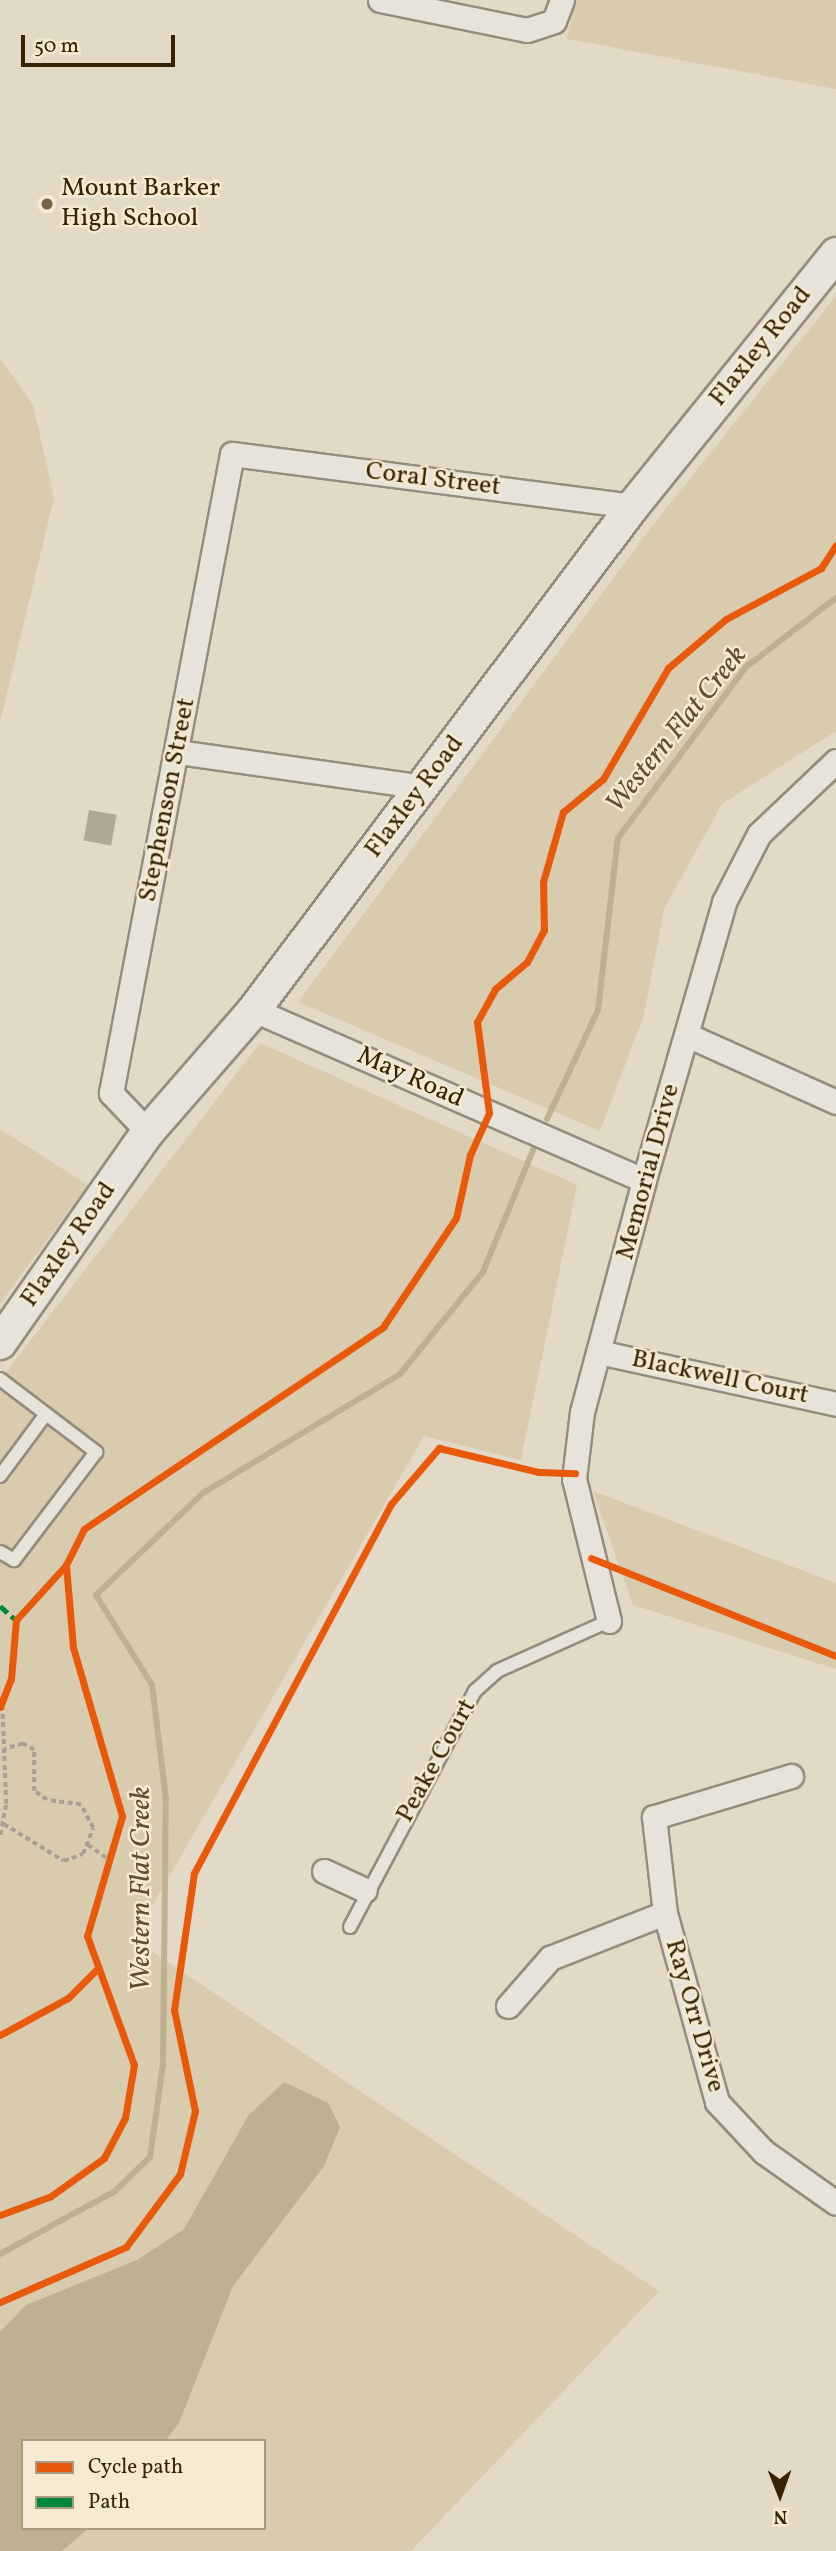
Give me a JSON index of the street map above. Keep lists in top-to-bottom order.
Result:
{
  "streets": {
    "main road": ["Flaxley Road"],
    "street": [
      "Coral Street",
      "Stephenson Street",
      "May Road",
      "Memorial Drive",
      "Blackwell Court",
      "Ray Orr Drive"
    ],
    "lane": ["Peake Court"]
  },
  "crossings": [
    ["Flaxley Road", "Coral Street"],
    ["Flaxley Road", "Stephenson Street"],
    ["Flaxley Road", "May Road"],
    ["Coral Street", "Stephenson Street"],
    ["May Road", "Memorial Drive"],
    ["Memorial Drive", "Blackwell Court"],
    ["Memorial Drive", "Peake Court"]
  ],
  "water": ["Western Flat Creek"],
  "places": ["Mount Barker High School"],
  "legend": ["Cycle path", "Path"],
  "scale_bar": "50 m",
  "north": "bottom"
}
